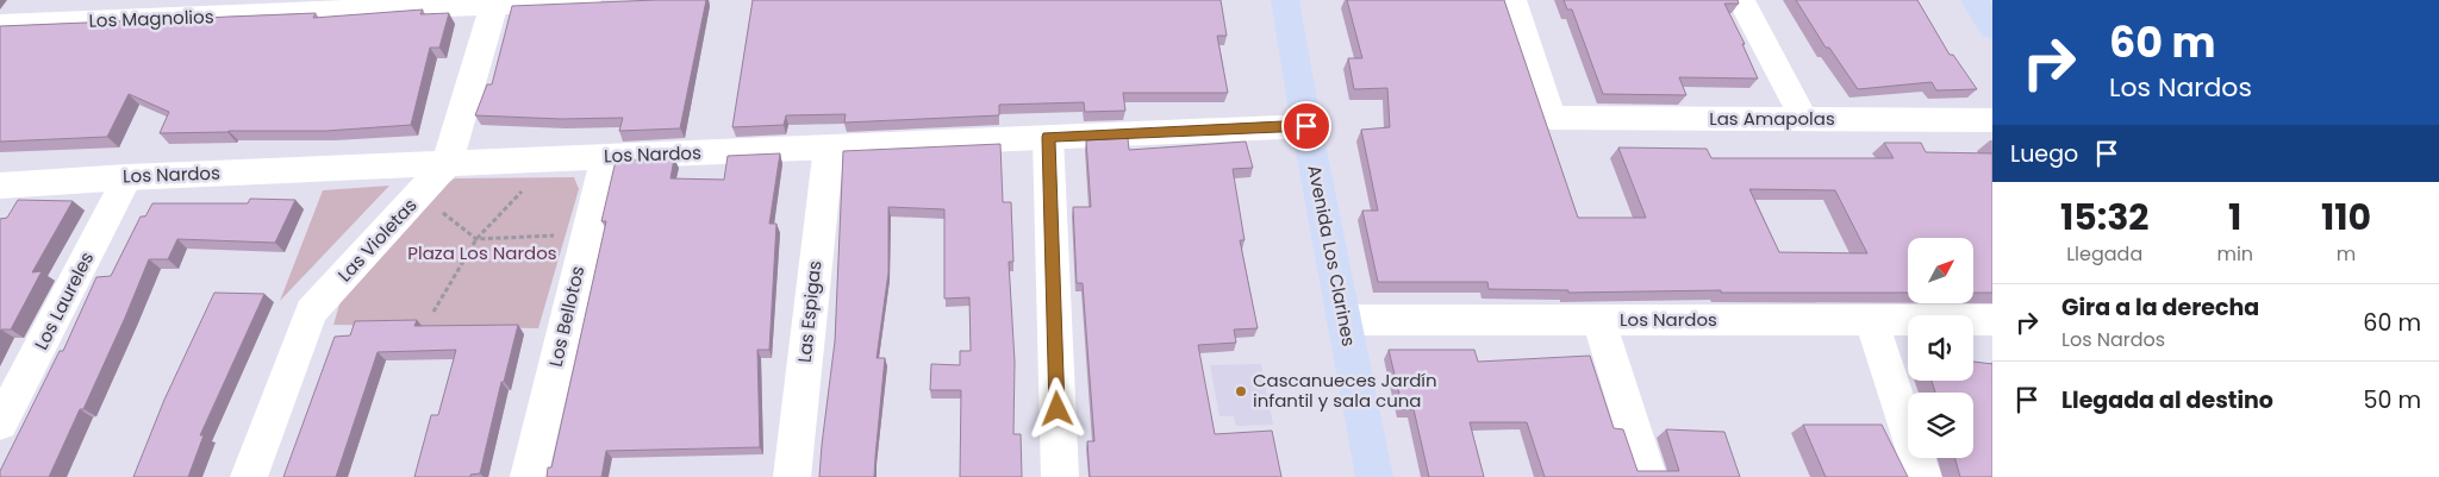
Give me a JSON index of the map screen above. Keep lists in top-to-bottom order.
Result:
{
  "streets": {
    "main road": ["Avenida Los Clarines"],
    "street": [
      "Los Magnolios",
      "Las Amapolas",
      "Los Nardos",
      "Las Violetas",
      "Los Laureles",
      "Las Espigas",
      "Los Bellotos"
    ]
  },
  "crossings": [
    ["Los Magnolios", "Las Violetas"],
    ["Los Nardos", "Las Violetas"],
    ["Los Nardos", "Avenida Los Clarines"],
    ["Los Nardos", "Los Laureles"],
    ["Los Nardos", "Las Espigas"],
    ["Los Nardos", "Los Bellotos"]
  ],
  "parks": ["Plaza Los Nardos"],
  "places": ["Cascanueces Jardín infantil y sala cuna"],
  "north": "top right",
  "page": {
    "turn": ["60 m", "Los Nardos"],
    "then": "Luego",
    "eta": [
      "15:32",
      "Llegada",
      "1",
      "min",
      "110",
      "m"
    ],
    "list": [
      {
        "name": "Gira a la derecha",
        "note": "Los Nardos",
        "value": "60 m"
      },
      {
        "name": "Llegada al destino",
        "value": "50 m"
      }
    ]
  }
}
